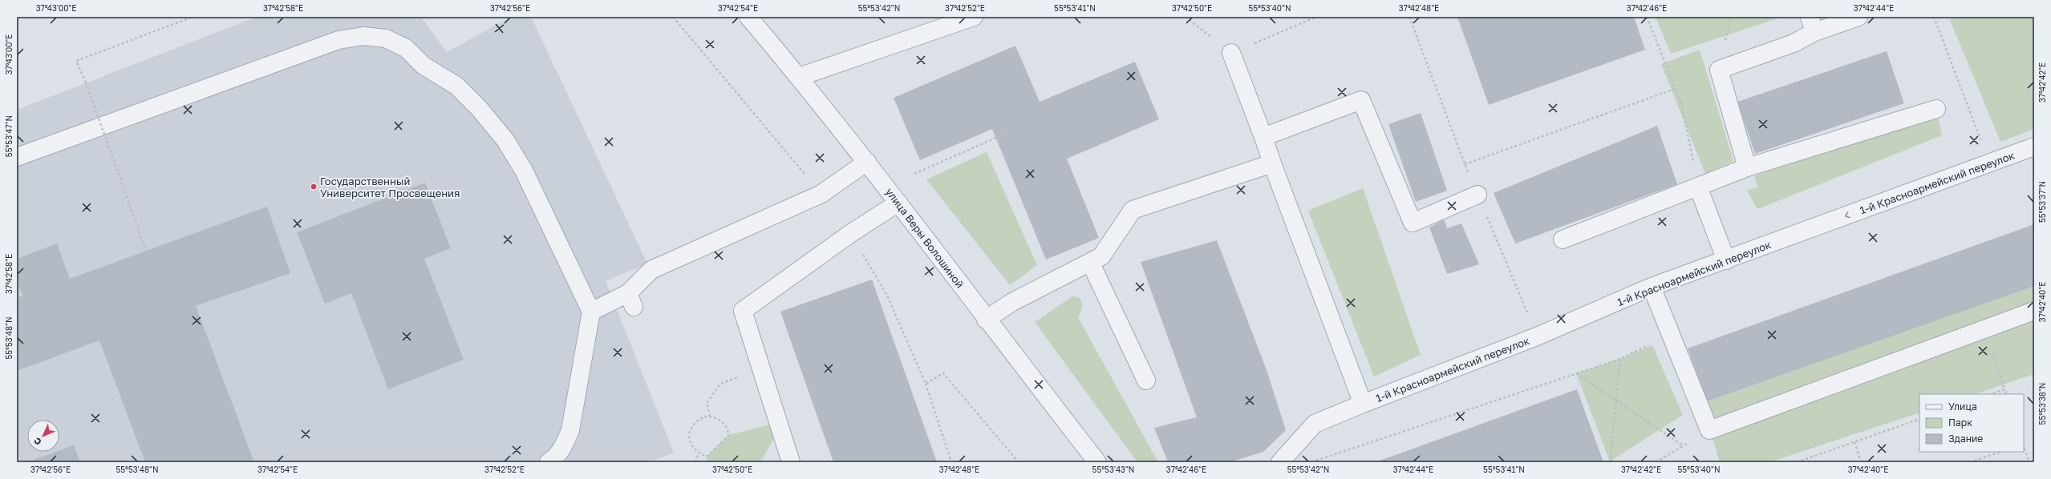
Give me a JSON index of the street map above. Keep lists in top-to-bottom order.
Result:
{
  "streets": {
    "street": ["1-й Красноармейский переулок", "улица Веры Волошиной"]
  },
  "places": ["Государственный Университет Просвещения"],
  "legend": ["Улица", "Парк", "Здание"],
  "north": "bottom left",
  "coordinates": [
    "37°43'00\"E",
    "37°42'58\"E",
    "37°42'56\"E",
    "37°42'54\"E",
    "55°53'42\"N",
    "37°42'52\"E",
    "55°53'41\"N",
    "37°42'50\"E",
    "55°53'40\"N",
    "37°42'48\"E",
    "37°42'46\"E",
    "37°42'44\"E",
    "37°42'42\"E",
    "55°53'47\"N",
    "55°53'37\"N",
    "37°42'40\"E",
    "55°53'48\"N",
    "55°53'38\"N",
    "55°53'43\"N"
  ]
}
